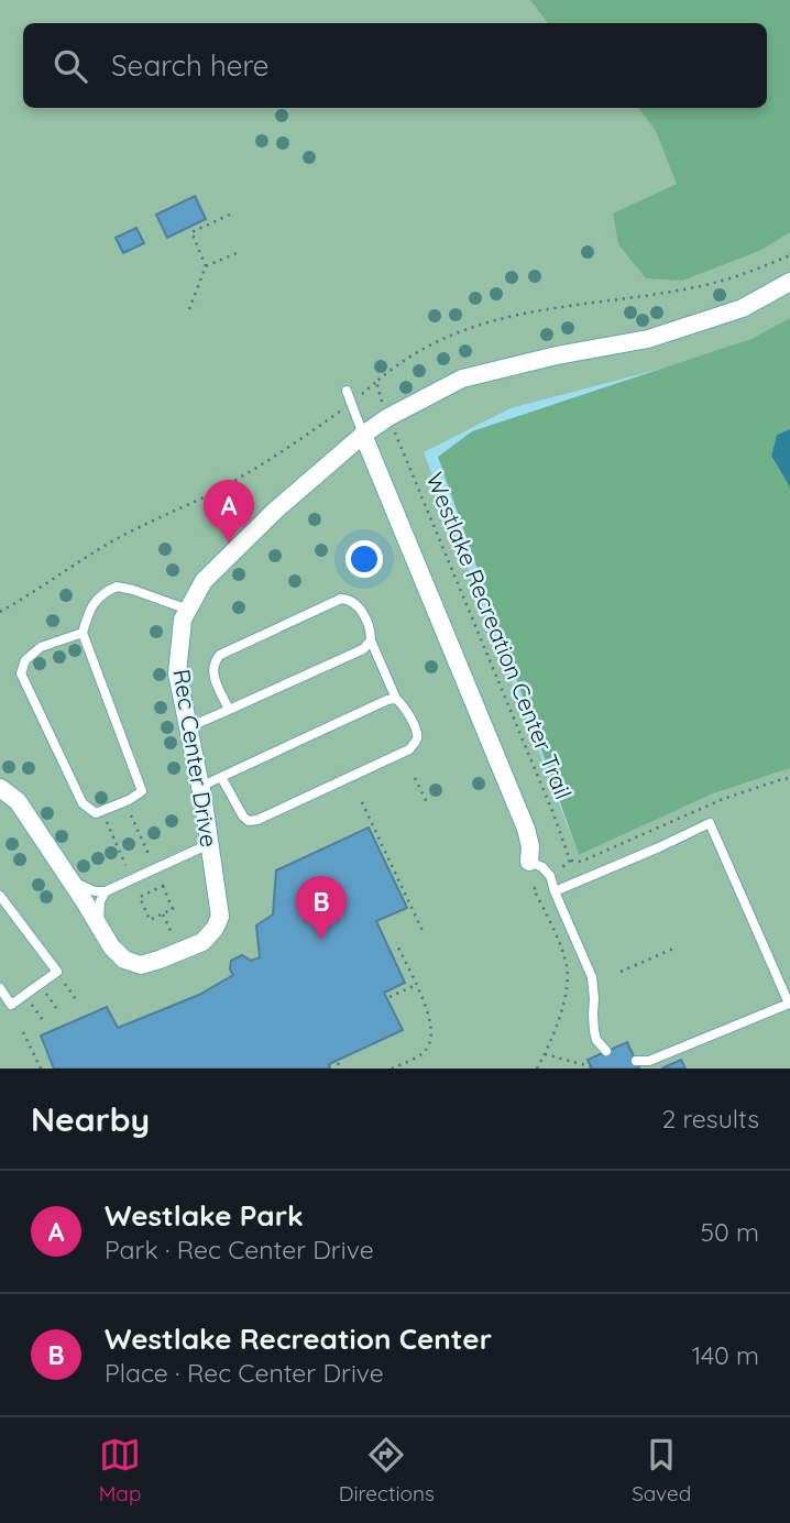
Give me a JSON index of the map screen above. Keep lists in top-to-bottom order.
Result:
{
  "streets": {
    "street": ["Rec Center Drive"],
    "path": ["Westlake Recreation Center Trail"]
  },
  "page": {
    "search": "Search here",
    "pins": ["A", "B"],
    "heading": ["Nearby", "2 results"],
    "list": [
      {
        "mark": "A",
        "name": "Westlake Park",
        "note": "Park · Rec Center Drive",
        "value": "50 m"
      },
      {
        "mark": "B",
        "name": "Westlake Recreation Center",
        "note": "Place · Rec Center Drive",
        "value": "140 m"
      }
    ],
    "nav": ["Map", "Directions", "Saved"]
  }
}
